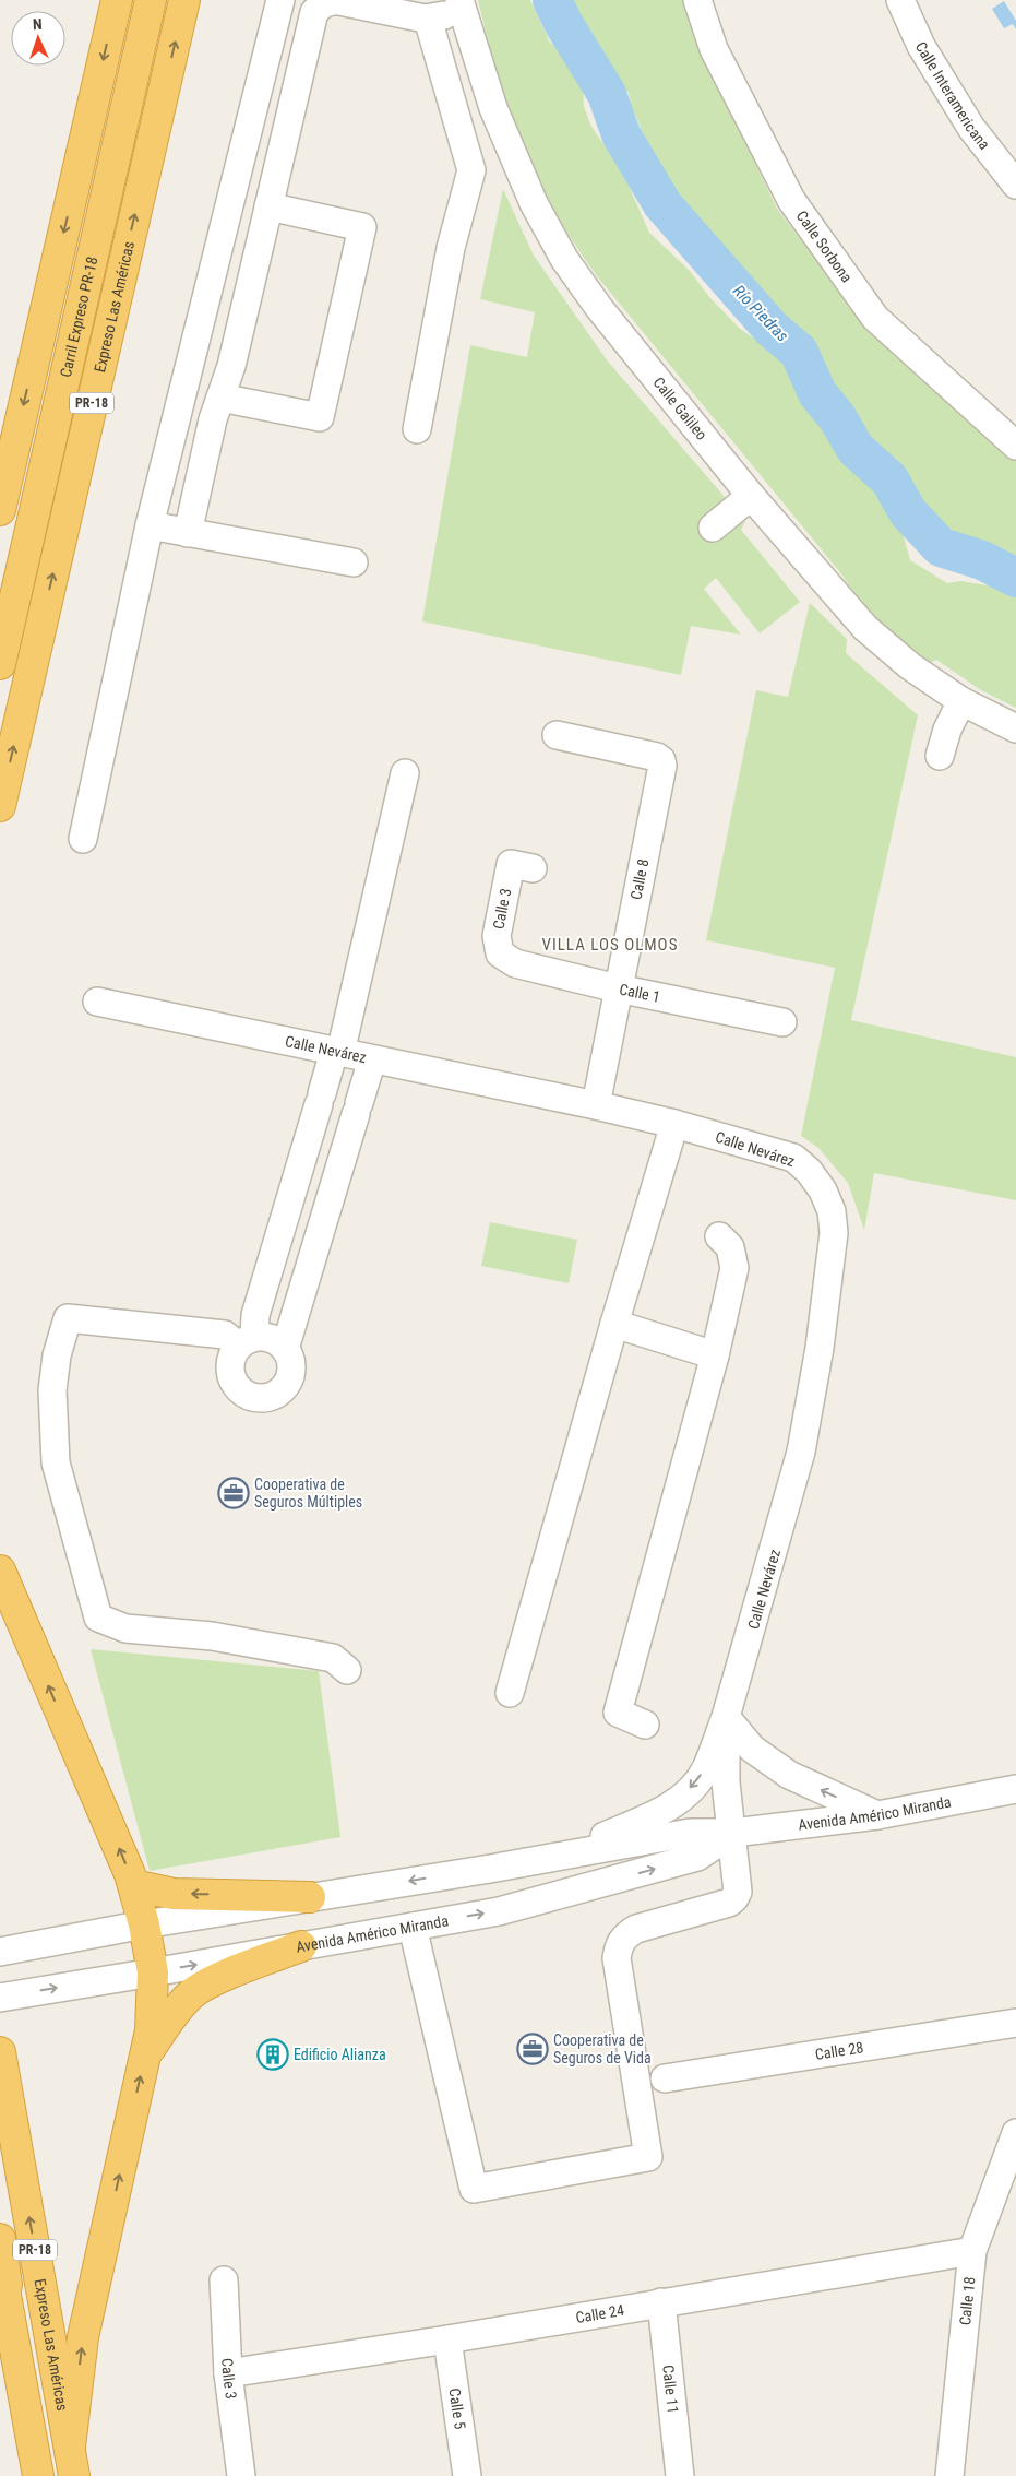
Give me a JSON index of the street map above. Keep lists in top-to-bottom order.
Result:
{
  "streets": {
    "highway": ["Expreso Las Américas", "Carril Expreso PR-18", "PR-18"],
    "street": [
      "Calle Interamericana",
      "Calle Sorbona",
      "Calle Galileo",
      "Calle 8",
      "Calle 3",
      "Calle 1",
      "Calle Nevárez",
      "Avenida Américo Miranda",
      "Calle 28",
      "Calle 18",
      "Calle 24",
      "Calle 11",
      "Calle 5"
    ]
  },
  "crossings": [
    ["Calle 8", "Calle 1"],
    ["Calle 8", "Calle Nevárez"],
    ["Calle 3", "Calle 1"],
    ["Calle 3", "Calle 24"],
    ["Calle Nevárez", "Avenida Américo Miranda"],
    ["Calle 18", "Calle 24"],
    ["Calle 24", "Calle 11"],
    ["Calle 24", "Calle 5"]
  ],
  "districts": ["VILLA LOS OLMOS"],
  "water": ["Río Piedras"],
  "places": {
    "office": ["Cooperativa de Seguros Múltiples", "Cooperativa de Seguros de Vida"],
    "building": ["Edificio Alianza"]
  },
  "north": "top"
}
